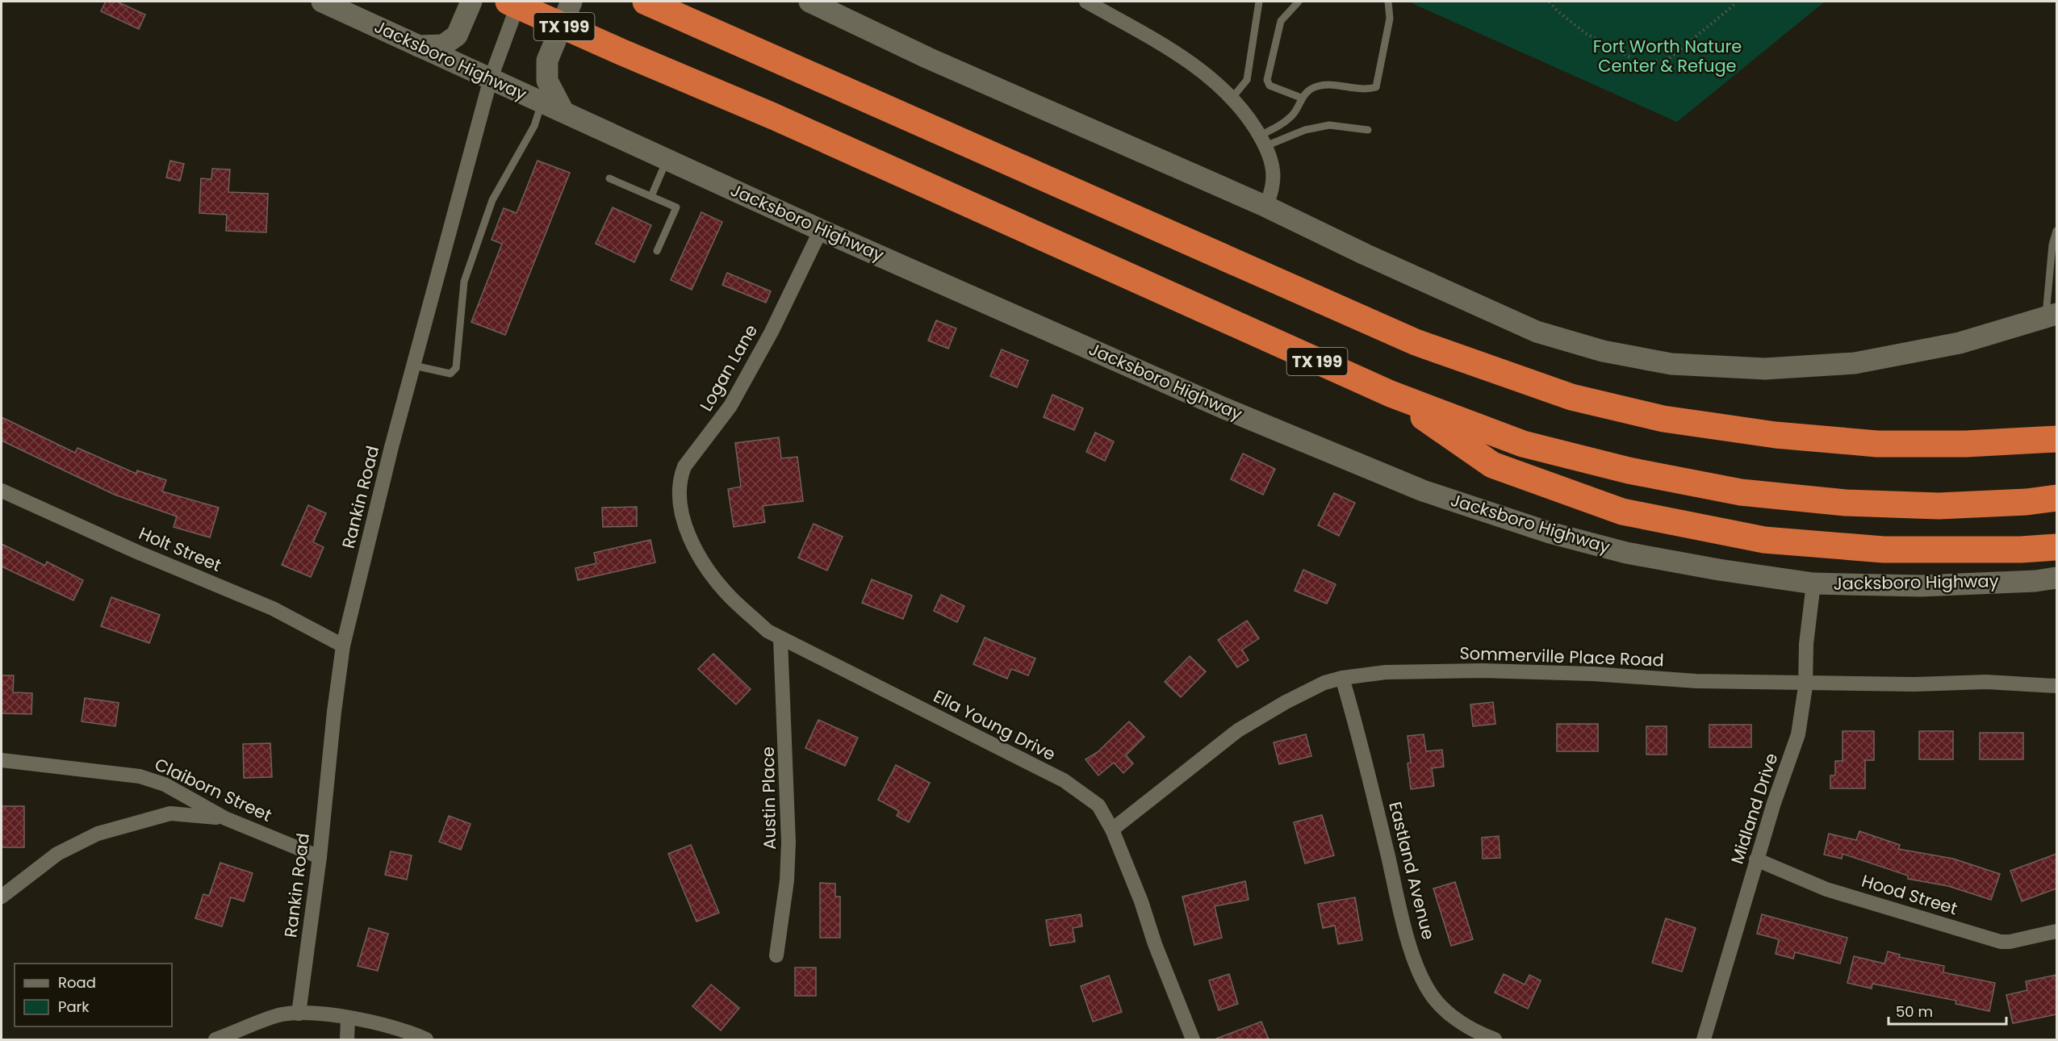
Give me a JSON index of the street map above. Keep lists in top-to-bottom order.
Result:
{
  "streets": {
    "highway": ["TX 199"],
    "main road": ["Jacksboro Highway"],
    "street": [
      "Logan Lane",
      "Rankin Road",
      "Holt Street",
      "Sommerville Place Road",
      "Ella Young Drive",
      "Claiborn Street",
      "Austin Place",
      "Midland Drive",
      "Eastland Avenue",
      "Hood Street"
    ]
  },
  "crossings": [
    ["Jacksboro Highway", "Logan Lane"],
    ["Jacksboro Highway", "Rankin Road"],
    ["Jacksboro Highway", "Midland Drive"],
    ["Logan Lane", "Ella Young Drive"],
    ["Rankin Road", "Holt Street"],
    ["Rankin Road", "Claiborn Street"],
    ["Sommerville Place Road", "Ella Young Drive"],
    ["Sommerville Place Road", "Midland Drive"],
    ["Sommerville Place Road", "Eastland Avenue"],
    ["Ella Young Drive", "Austin Place"],
    ["Midland Drive", "Hood Street"]
  ],
  "parks": ["Fort Worth Nature Center & Refuge"],
  "legend": ["Road", "Park"],
  "scale_bar": "50 m"
}
